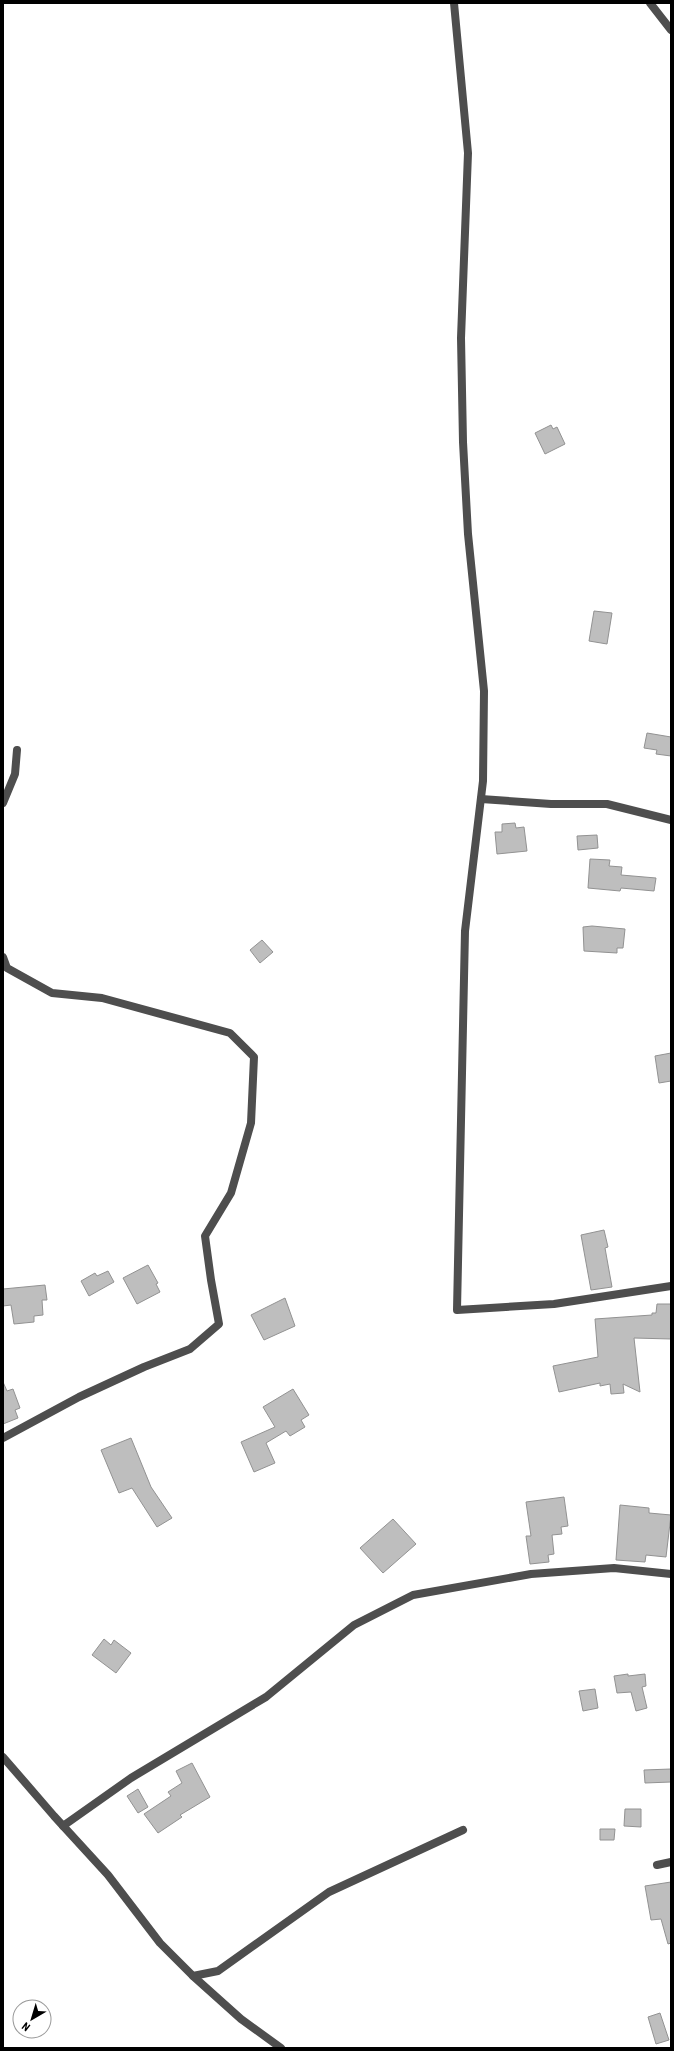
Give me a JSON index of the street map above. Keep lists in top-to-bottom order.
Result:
{
  "north": "bottom left"
}
